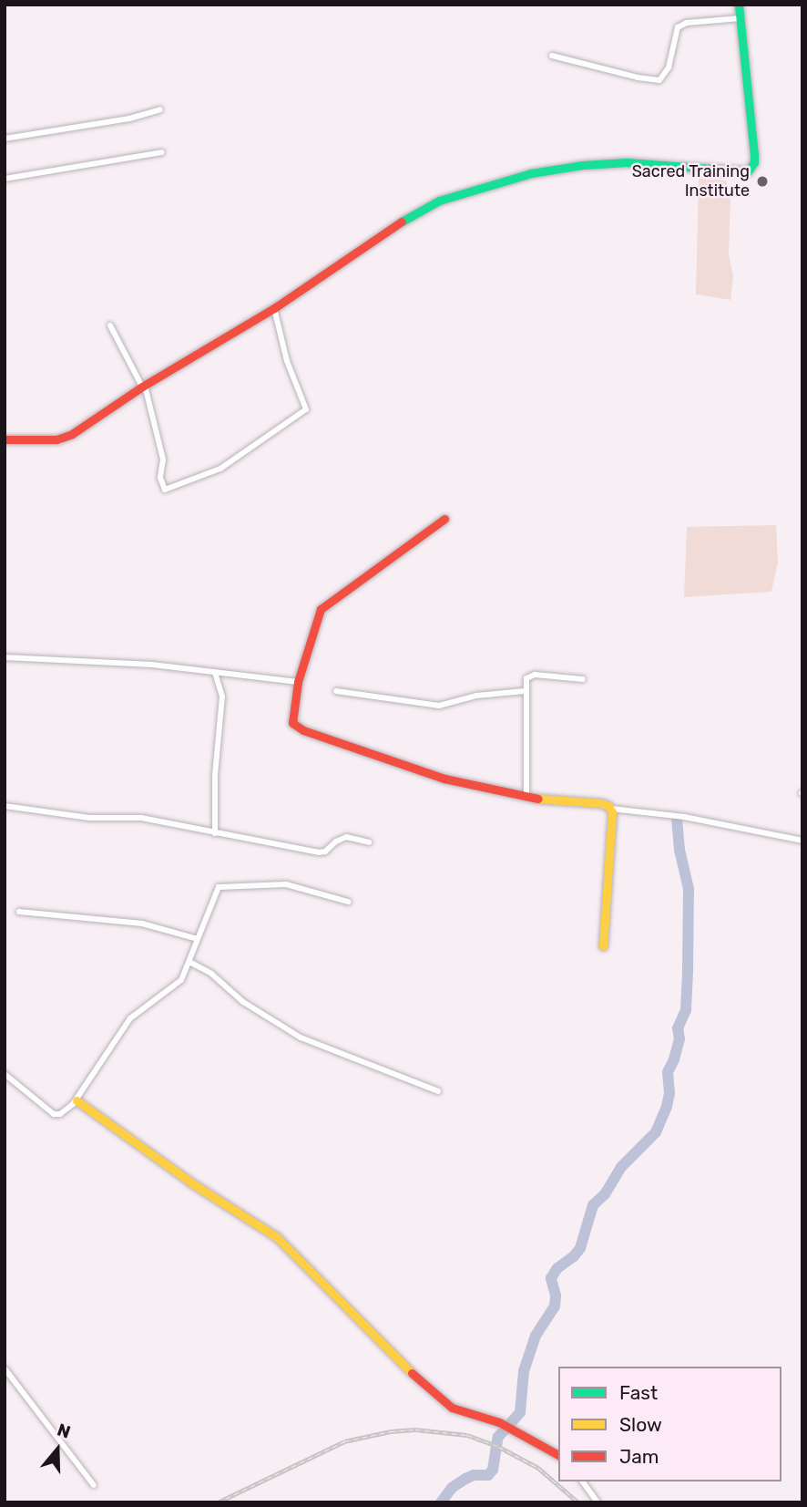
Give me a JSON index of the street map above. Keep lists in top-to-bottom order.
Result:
{
  "places": ["Sacred Training Institute"],
  "legend": ["Fast", "Slow", "Jam"],
  "north": "top"
}
